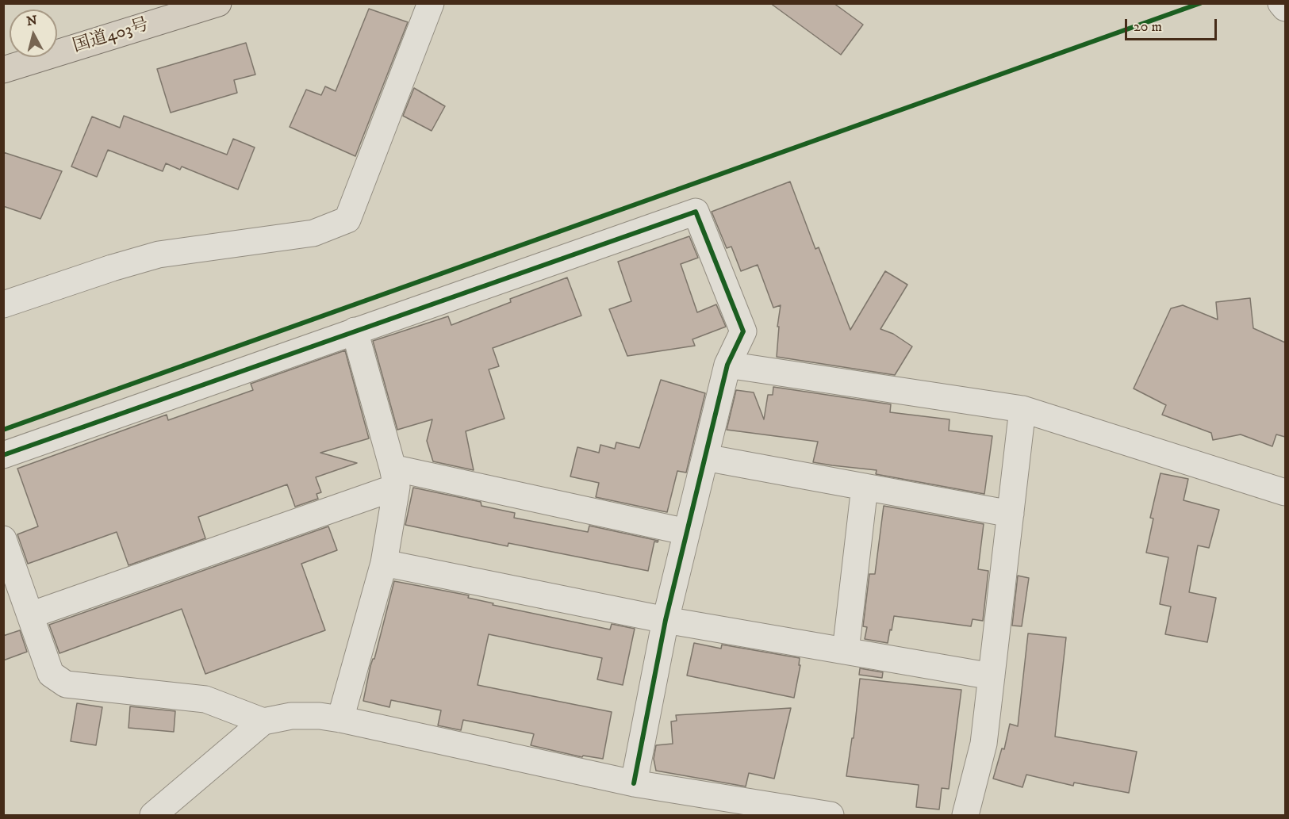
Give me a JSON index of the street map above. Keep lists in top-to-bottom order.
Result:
{
  "streets": {
    "highway": ["国道403号"]
  },
  "scale_bar": "20 m",
  "north": "top"
}
